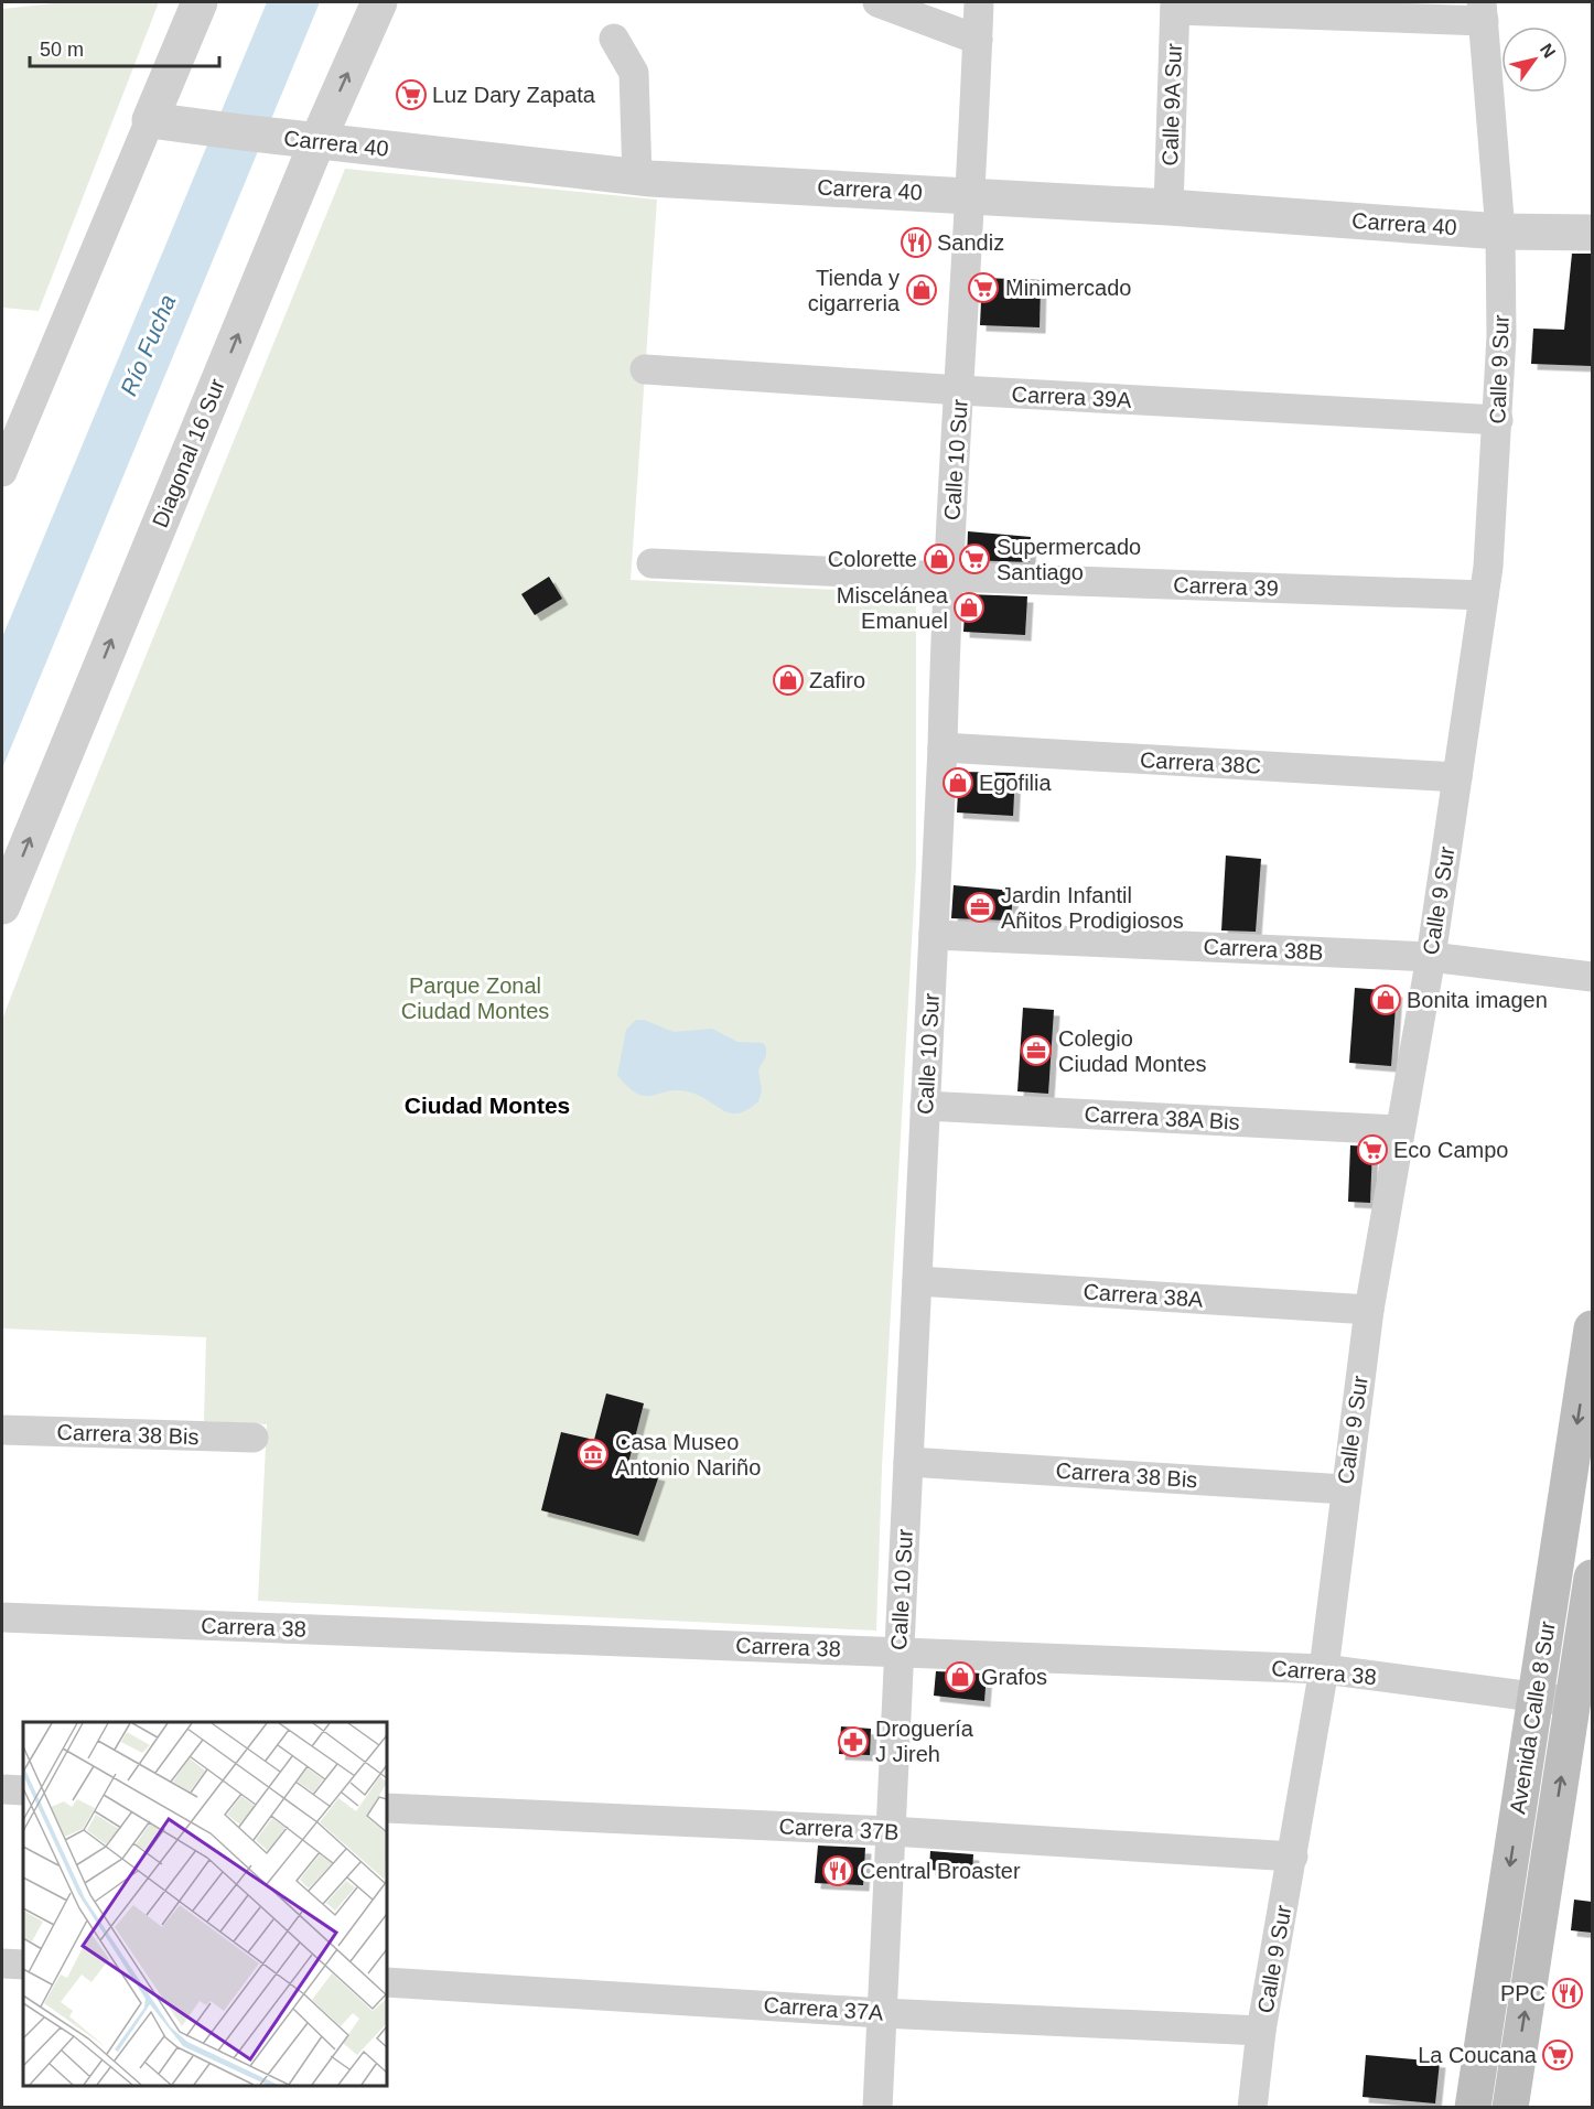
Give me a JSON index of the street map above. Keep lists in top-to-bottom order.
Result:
{
  "streets": {
    "main road": ["Avenida Calle 8 Sur"],
    "street": [
      "Calle 9A Sur",
      "Carrera 40",
      "Calle 9 Sur",
      "Carrera 39A",
      "Diagonal 16 Sur",
      "Calle 10 Sur",
      "Carrera 39",
      "Carrera 38C",
      "Carrera 38B",
      "Carrera 38A Bis",
      "Carrera 38A",
      "Carrera 38 Bis",
      "Carrera 38",
      "Carrera 37B",
      "Carrera 37A"
    ]
  },
  "crossings": [
    ["Calle 9A Sur", "Carrera 40"],
    ["Carrera 40", "Calle 9 Sur"],
    ["Carrera 40", "Diagonal 16 Sur"],
    ["Carrera 40", "Calle 10 Sur"],
    ["Calle 9 Sur", "Carrera 39A"],
    ["Calle 9 Sur", "Carrera 39"],
    ["Calle 9 Sur", "Carrera 38C"],
    ["Calle 9 Sur", "Carrera 38B"],
    ["Calle 9 Sur", "Carrera 38A Bis"],
    ["Calle 9 Sur", "Carrera 38A"],
    ["Calle 9 Sur", "Carrera 38 Bis"],
    ["Calle 9 Sur", "Carrera 38"],
    ["Calle 9 Sur", "Carrera 37B"],
    ["Calle 9 Sur", "Carrera 37A"],
    ["Carrera 39A", "Calle 10 Sur"],
    ["Calle 10 Sur", "Carrera 39"],
    ["Calle 10 Sur", "Carrera 38C"],
    ["Calle 10 Sur", "Carrera 38B"],
    ["Calle 10 Sur", "Carrera 38A Bis"],
    ["Calle 10 Sur", "Carrera 38A"],
    ["Calle 10 Sur", "Carrera 38 Bis"],
    ["Calle 10 Sur", "Carrera 38"],
    ["Calle 10 Sur", "Carrera 37B"],
    ["Calle 10 Sur", "Carrera 37A"],
    ["Carrera 38", "Avenida Calle 8 Sur"]
  ],
  "districts": ["Ciudad Montes"],
  "water": ["Río Fucha"],
  "parks": ["Parque Zonal Ciudad Montes"],
  "places": {
    "supermarket": [
      "Luz Dary Zapata",
      "Minimercado",
      "Supermercado Santiago",
      "Eco Campo",
      "La Coucana"
    ],
    "restaurant": ["Sandiz", "Central Broaster", "PPC"],
    "shop": [
      "Tienda y cigarreria",
      "Colorette",
      "Miscelánea Emanuel",
      "Zafiro",
      "Egofilia",
      "Bonita imagen",
      "Grafos"
    ],
    "office": ["Jardin Infantil Añitos Prodigiosos", "Colegio Ciudad Montes"],
    "museum": ["Casa Museo Antonio Nariño"],
    "pharmacy": ["Droguería J Jireh"]
  },
  "scale_bar": "50 m",
  "north": "top right"
}
